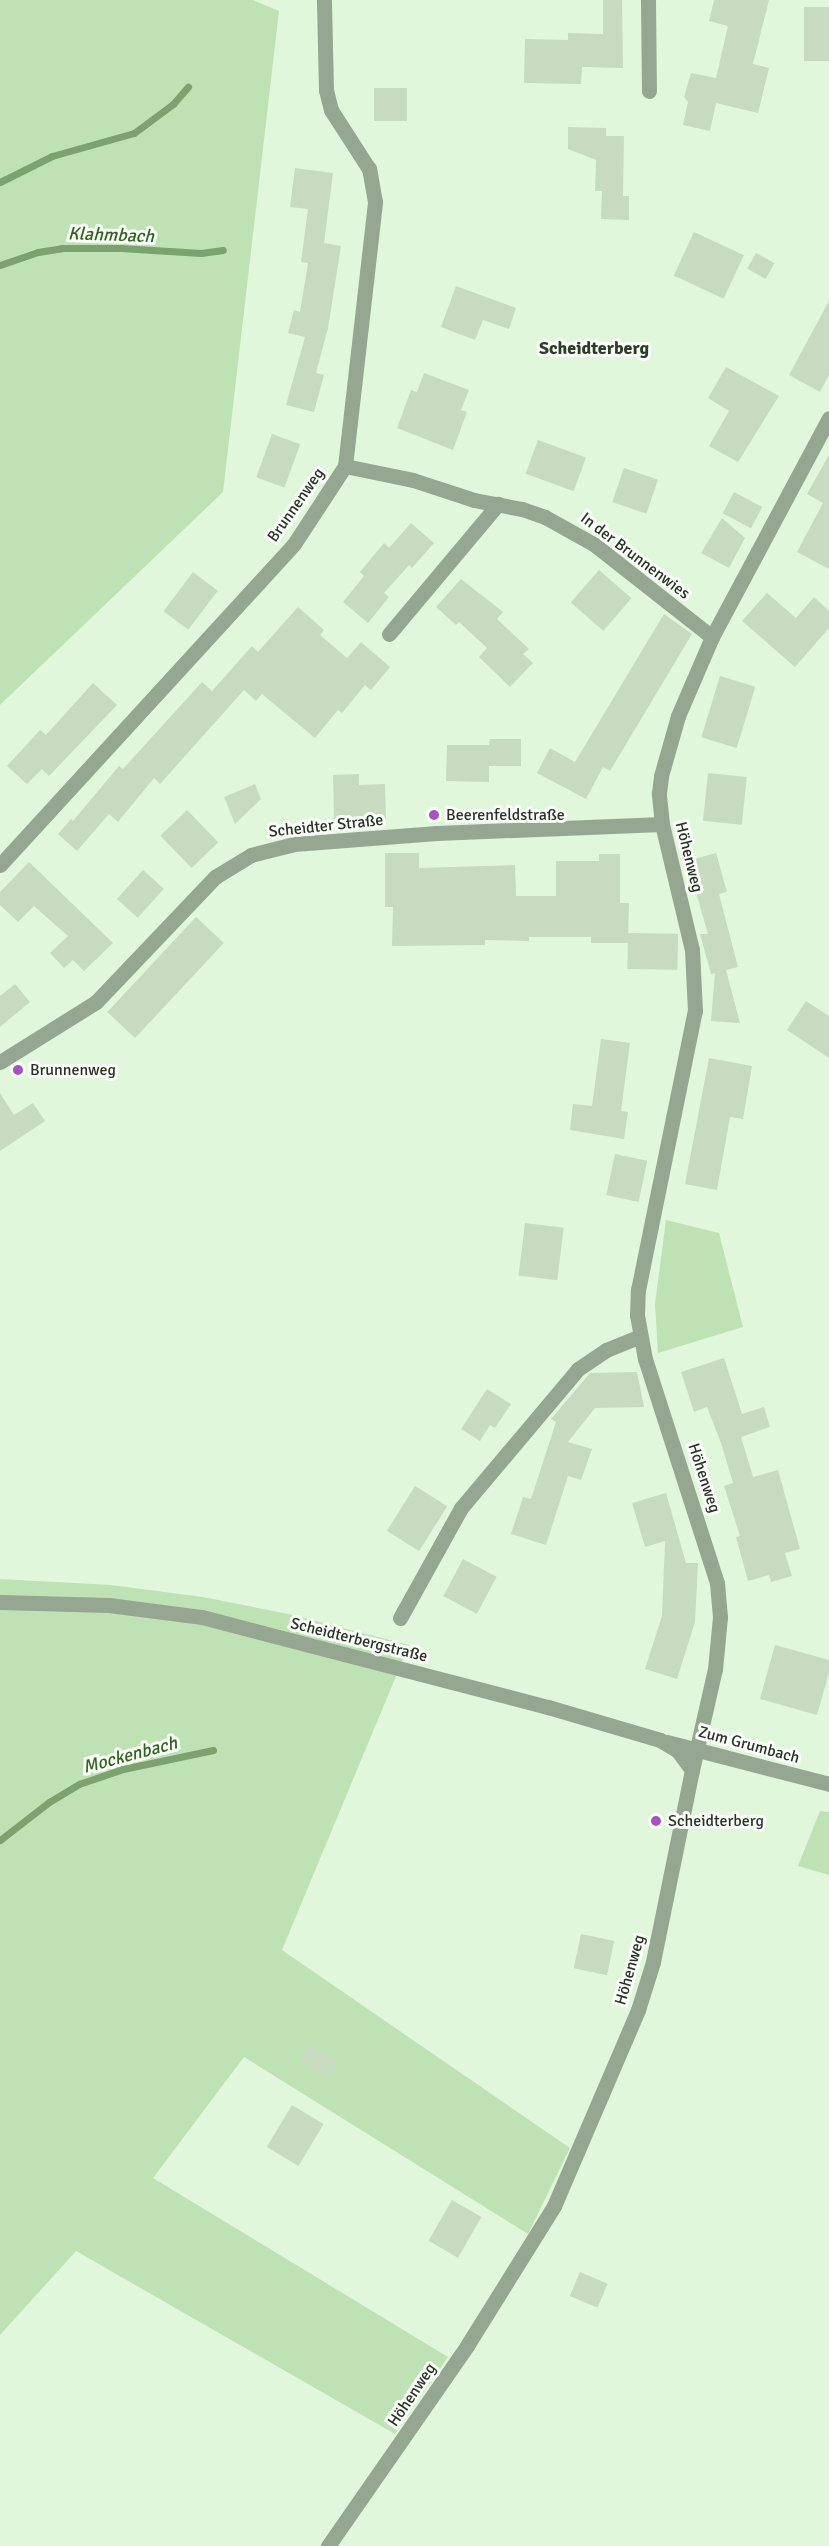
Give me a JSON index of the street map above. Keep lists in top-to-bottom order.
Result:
{
  "streets": {
    "street": [
      "Brunnenweg",
      "In der Brunnenwies",
      "Scheidter Straße",
      "Höhenweg",
      "Scheidterbergstraße",
      "Zum Grumbach"
    ]
  },
  "crossings": [
    ["Brunnenweg", "In der Brunnenwies"],
    ["In der Brunnenwies", "Höhenweg"],
    ["Scheidter Straße", "Höhenweg"],
    ["Höhenweg", "Scheidterbergstraße"],
    ["Höhenweg", "Zum Grumbach"],
    ["Scheidterbergstraße", "Zum Grumbach"]
  ],
  "districts": ["Scheidterberg"],
  "water": ["Klahmbach", "Mockenbach"],
  "places": ["Beerenfeldstraße", "Brunnenweg", "Scheidterberg"]
}
